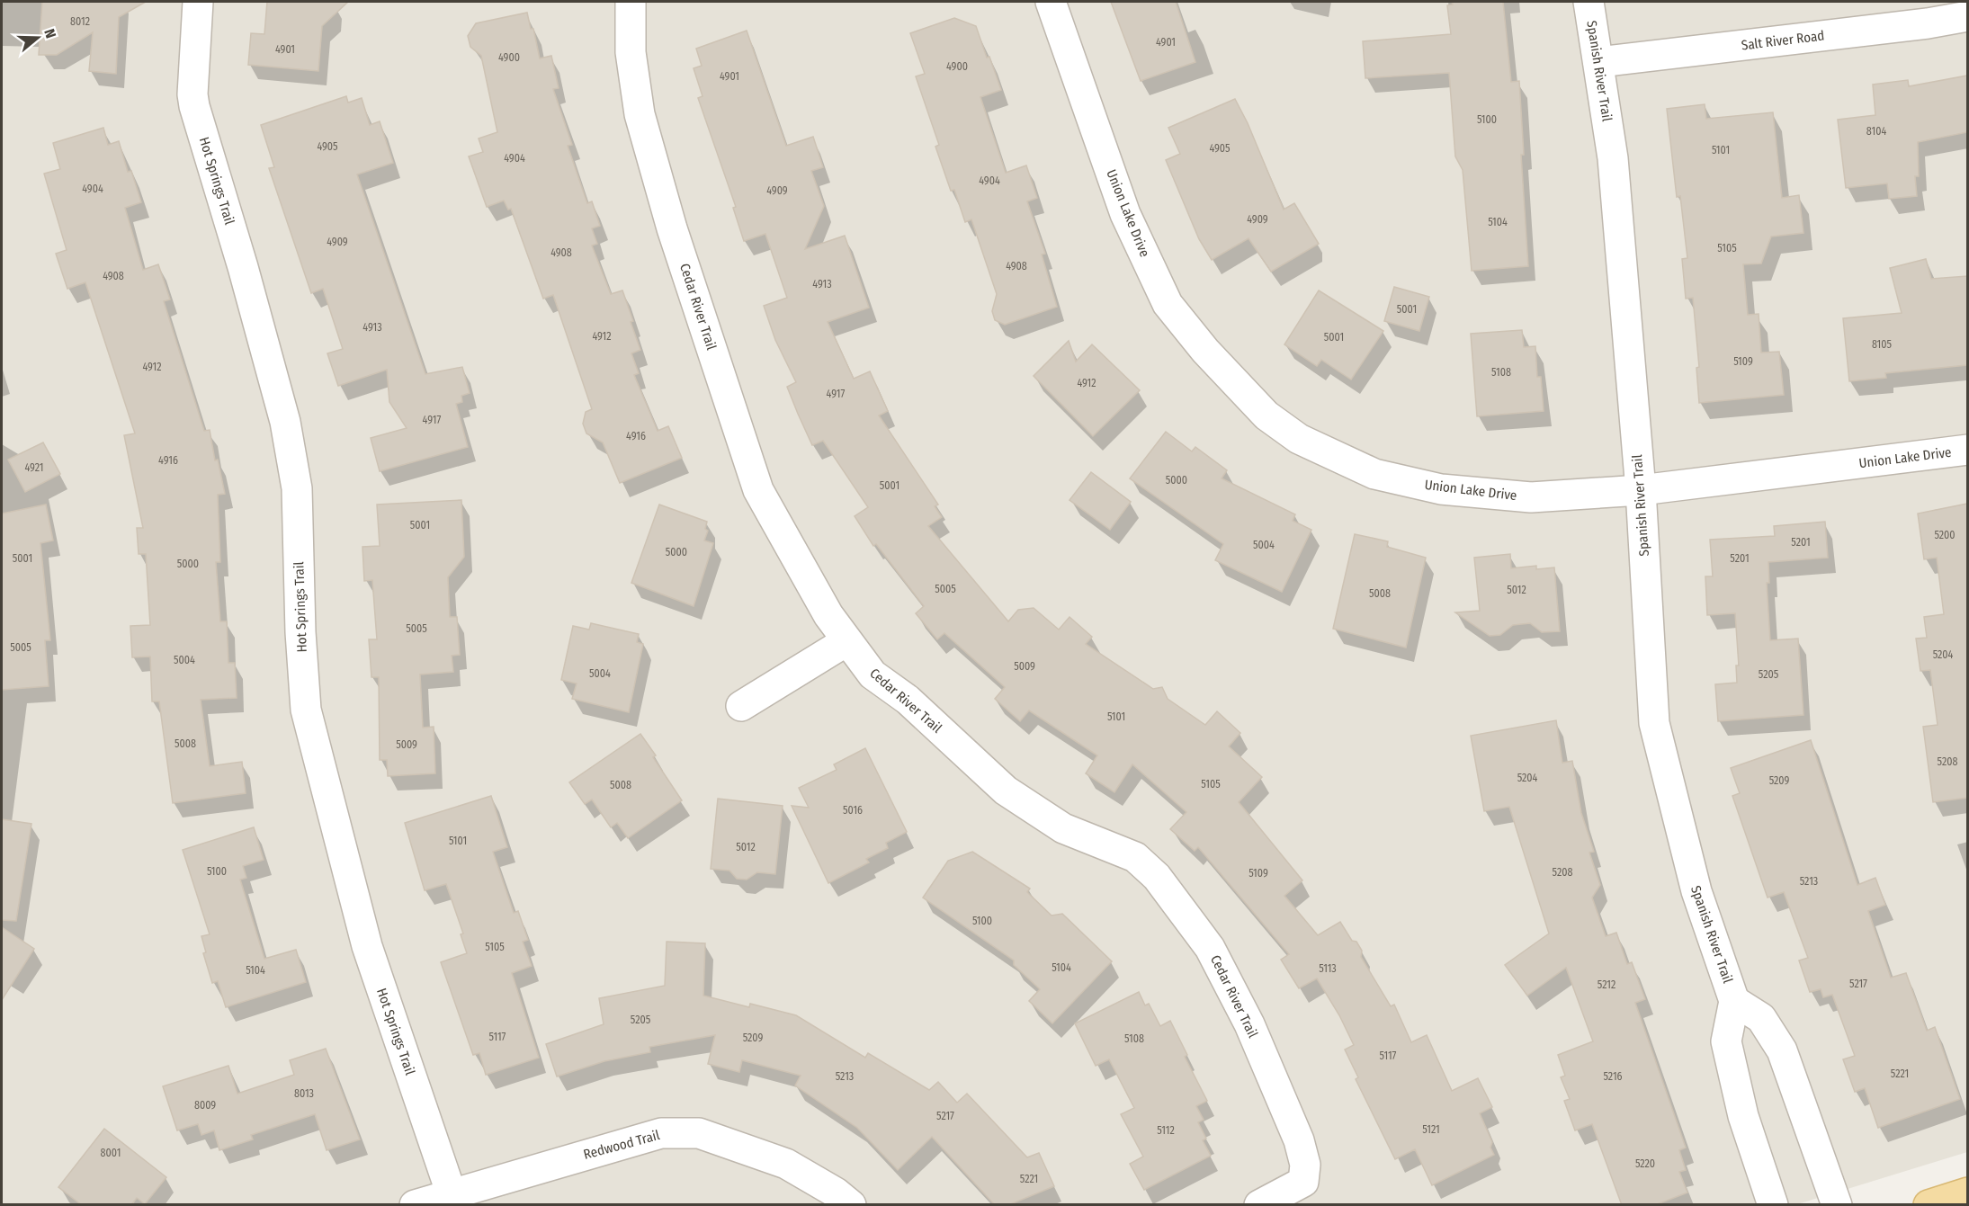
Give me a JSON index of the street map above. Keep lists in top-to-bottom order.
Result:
{
  "streets": {
    "street": [
      "Salt River Road",
      "Spanish River Trail",
      "Hot Springs Trail",
      "Union Lake Drive",
      "Cedar River Trail",
      "Redwood Trail"
    ]
  },
  "crossings": [
    ["Salt River Road", "Spanish River Trail"],
    ["Spanish River Trail", "Union Lake Drive"],
    ["Hot Springs Trail", "Redwood Trail"]
  ],
  "house_numbers": [
    "8012",
    "4901",
    "4901",
    "4900",
    "4900",
    "4901",
    "5100",
    "8104",
    "4905",
    "4905",
    "5101",
    "4904",
    "4904",
    "4904",
    "4909",
    "4909",
    "5104",
    "4909",
    "5105",
    "4908",
    "4908",
    "4908",
    "4913",
    "5001",
    "4913",
    "4912",
    "5001",
    "8105",
    "5109",
    "4912",
    "5108",
    "4912",
    "4917",
    "4917",
    "4916",
    "4916",
    "4921",
    "5000",
    "5001",
    "5001",
    "5200",
    "5201",
    "5004",
    "5000",
    "5001",
    "5201",
    "5000",
    "5005",
    "5012",
    "5008",
    "5005",
    "5005",
    "5204",
    "5004",
    "5009",
    "5004",
    "5205",
    "5101",
    "5008",
    "5009",
    "5208",
    "5204",
    "5209",
    "5105",
    "5008",
    "5016",
    "5101",
    "5012",
    "5100",
    "5208",
    "5109",
    "5213",
    "5100",
    "5105",
    "5104",
    "5113",
    "5104",
    "5217",
    "5212",
    "5205",
    "5117",
    "5209",
    "5108",
    "5117",
    "5221",
    "5213",
    "5216",
    "8013",
    "8009",
    "5217",
    "5121",
    "5112",
    "8001",
    "5220",
    "5221"
  ],
  "north": "right"
}
